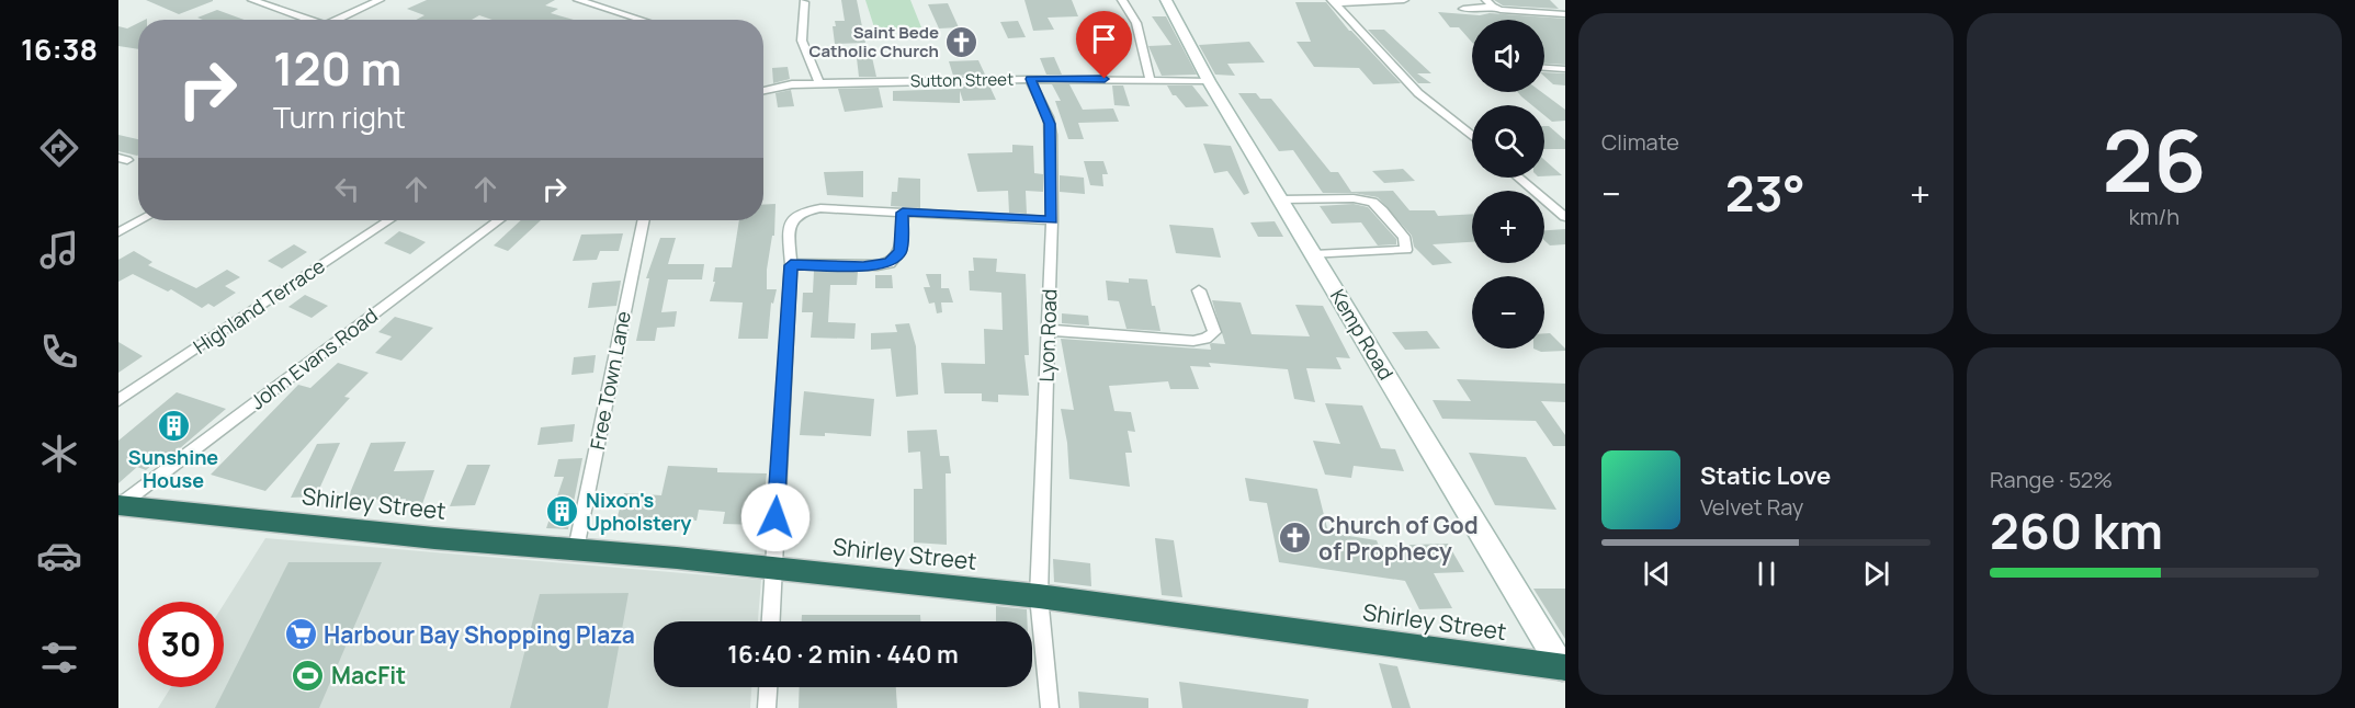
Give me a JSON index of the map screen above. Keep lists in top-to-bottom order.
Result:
{
  "streets": {
    "highway": ["Shirley Street"],
    "street": [
      "Sutton Street",
      "Highland Terrace",
      "Kemp Road",
      "Lyon Road",
      "John Evans Road",
      "Free Town Lane"
    ]
  },
  "crossings": [
    ["Sutton Street", "Kemp Road"],
    ["Sutton Street", "Lyon Road"],
    ["Kemp Road", "Shirley Street"],
    ["Lyon Road", "Shirley Street"],
    ["John Evans Road", "Shirley Street"],
    ["Free Town Lane", "Shirley Street"]
  ],
  "places": {
    "church": ["Saint Bede Catholic Church", "Church of God of Prophecy"],
    "building": ["Sunshine House", "Nixon's Upholstery"],
    "supermarket": ["Harbour Bay Shopping Plaza"],
    "sports": ["MacFit"]
  },
  "page": {
    "tabs": "16:38",
    "tile": [
      "Climate",
      ["26", "km/h"],
      ["Range · 52%", "260 km"]
    ],
    "map_buttons": ["+", "−"],
    "turn": ["120 m", "Turn right"],
    "heat": ["−", "23°", "+"],
    "song": ["Static Love", "Velvet Ray"],
    "limit": "30",
    "trip": "16:40 · 2 min · 440 m"
  }
}
